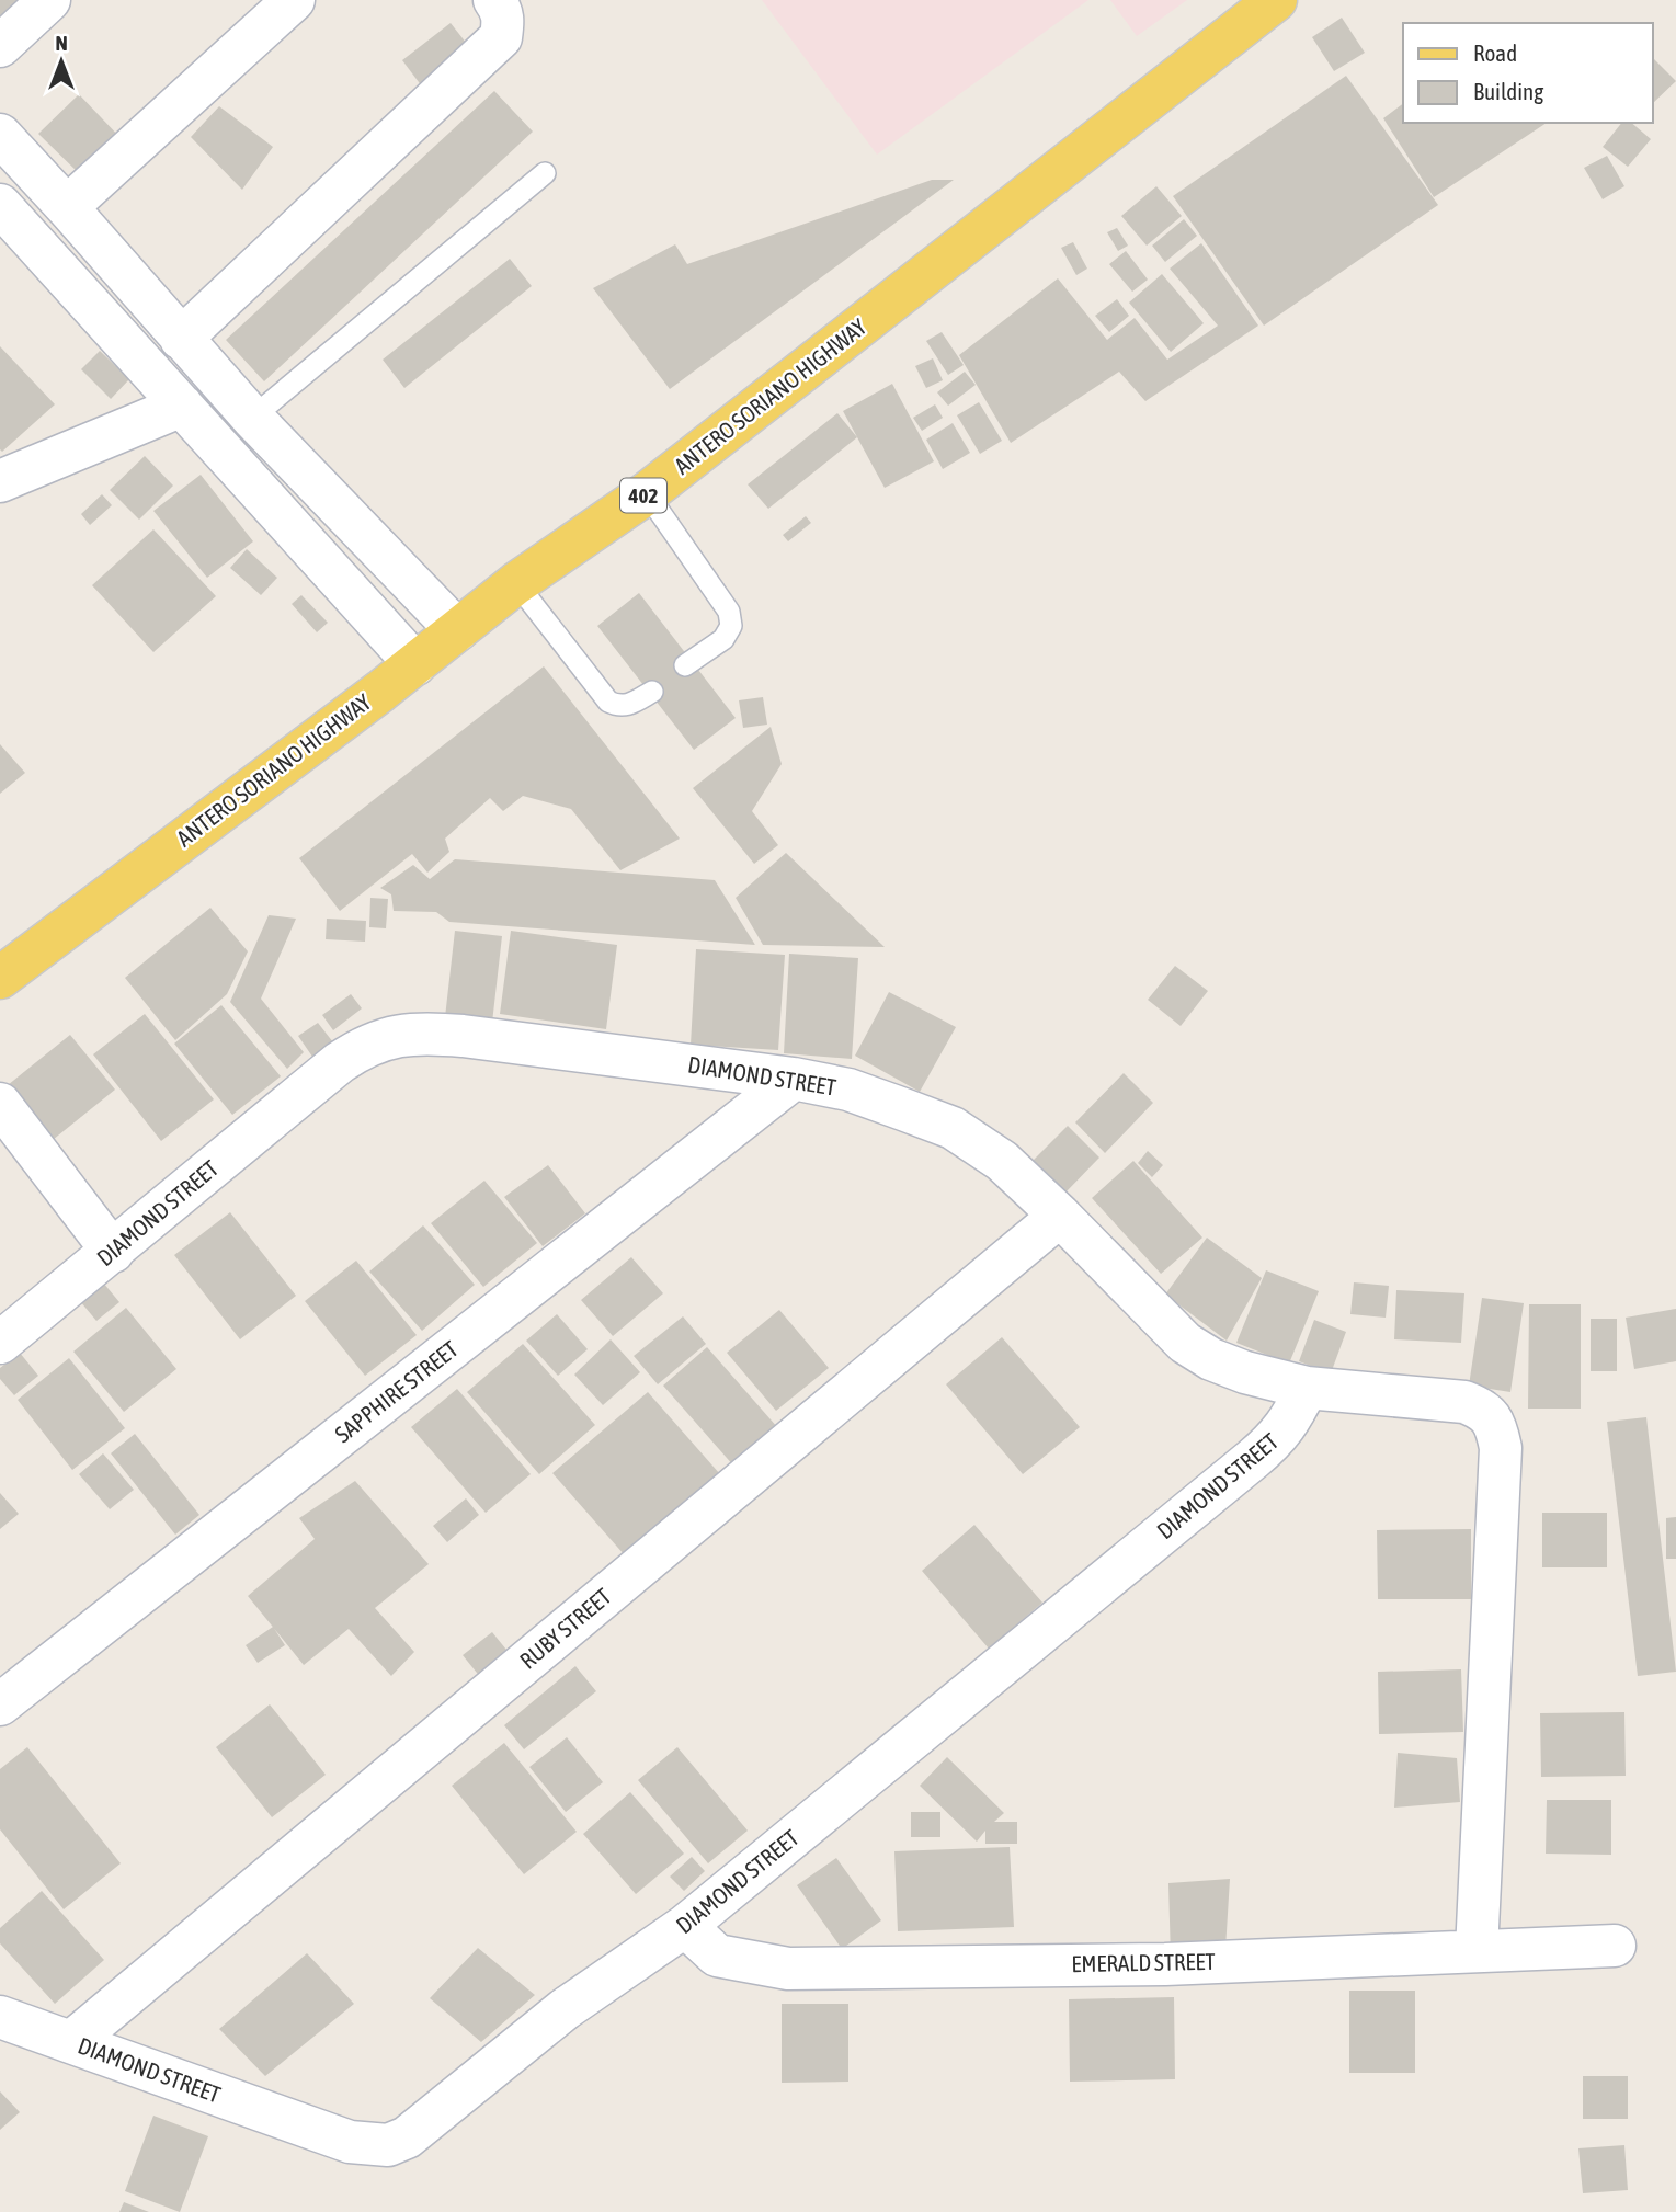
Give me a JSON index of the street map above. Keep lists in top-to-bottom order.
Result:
{
  "streets": {
    "main road": ["ANTERO SORIANO HIGHWAY", "402"],
    "street": [
      "DIAMOND STREET",
      "SAPPHIRE STREET",
      "RUBY STREET",
      "EMERALD STREET"
    ]
  },
  "crossings": [
    ["DIAMOND STREET", "SAPPHIRE STREET"],
    ["DIAMOND STREET", "RUBY STREET"],
    ["DIAMOND STREET", "EMERALD STREET"]
  ],
  "legend": ["Road", "Building"],
  "north": "top"
}
